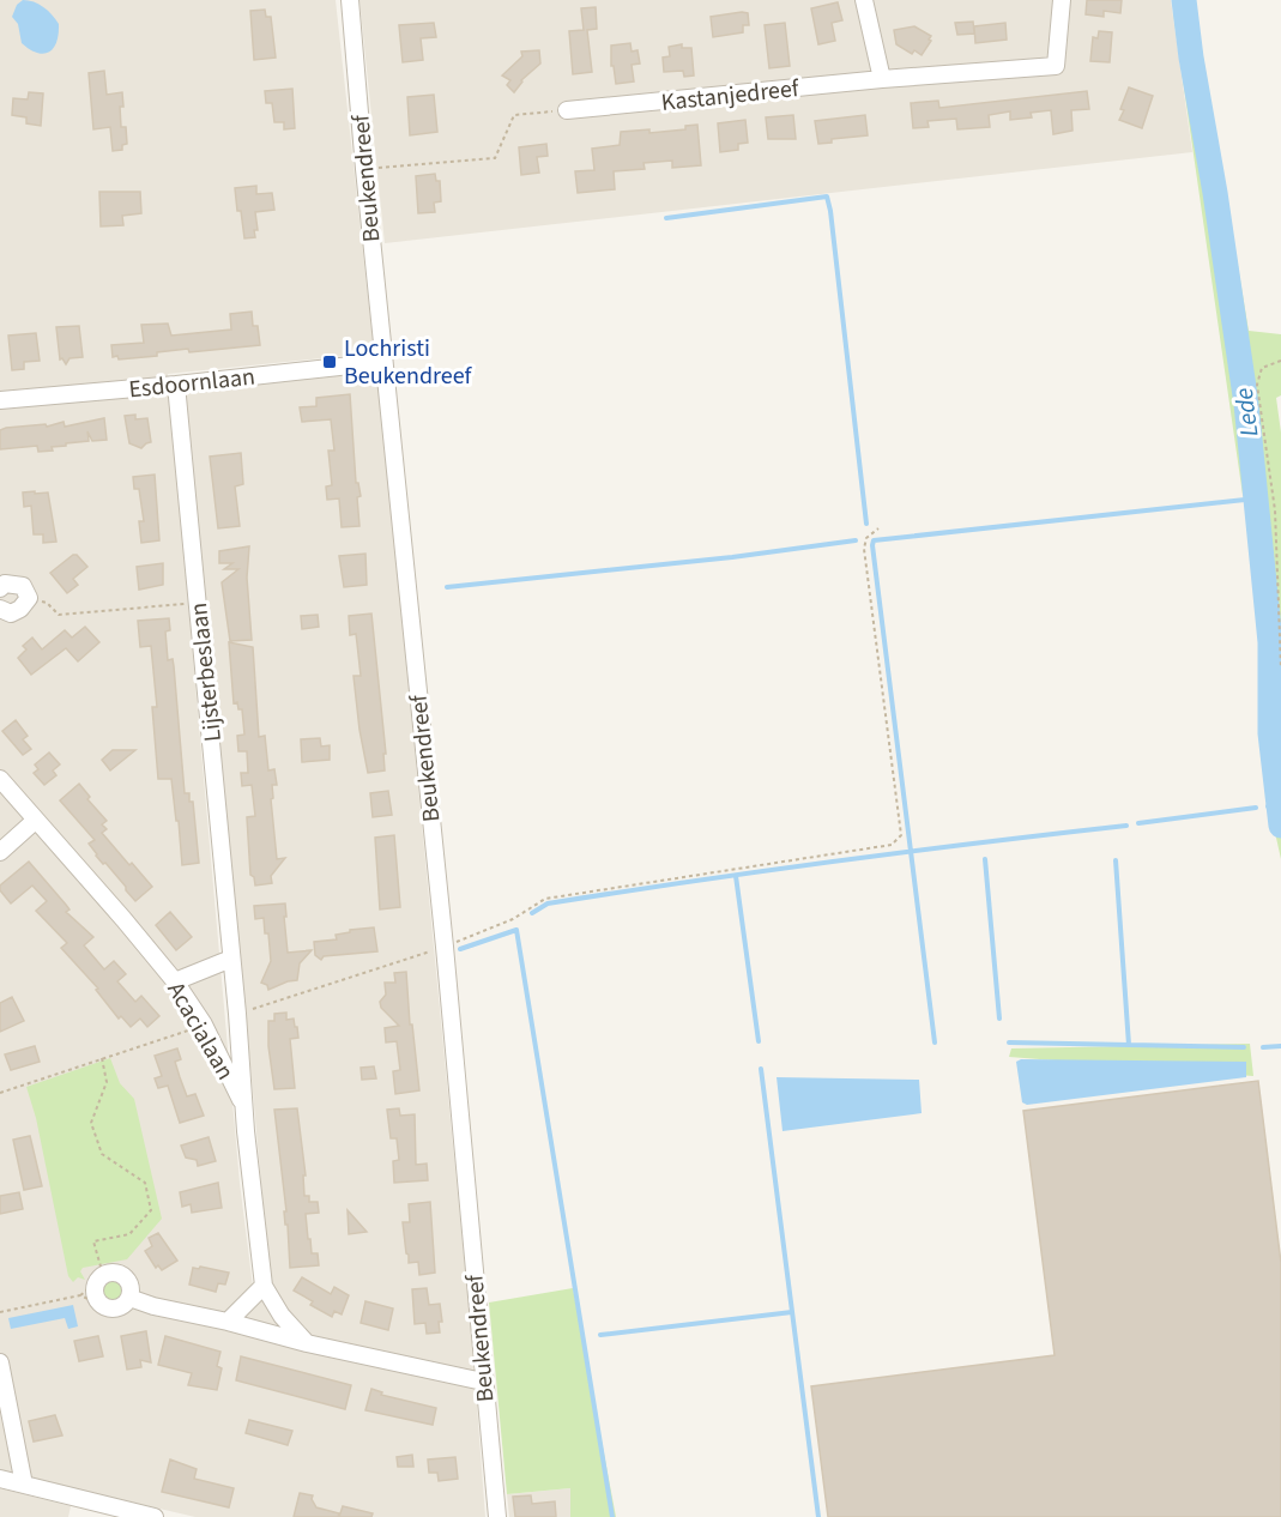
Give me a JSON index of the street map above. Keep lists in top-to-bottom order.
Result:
{
  "streets": {
    "street": [
      "Kastanjedreef",
      "Beukendreef",
      "Esdoornlaan",
      "Lijsterbeslaan",
      "Acacialaan"
    ]
  },
  "crossings": [
    ["Beukendreef", "Esdoornlaan"],
    ["Esdoornlaan", "Lijsterbeslaan"],
    ["Lijsterbeslaan", "Acacialaan"]
  ],
  "water": ["Lede"],
  "places": {
    "transit": ["Lochristi Beukendreef"]
  }
}
